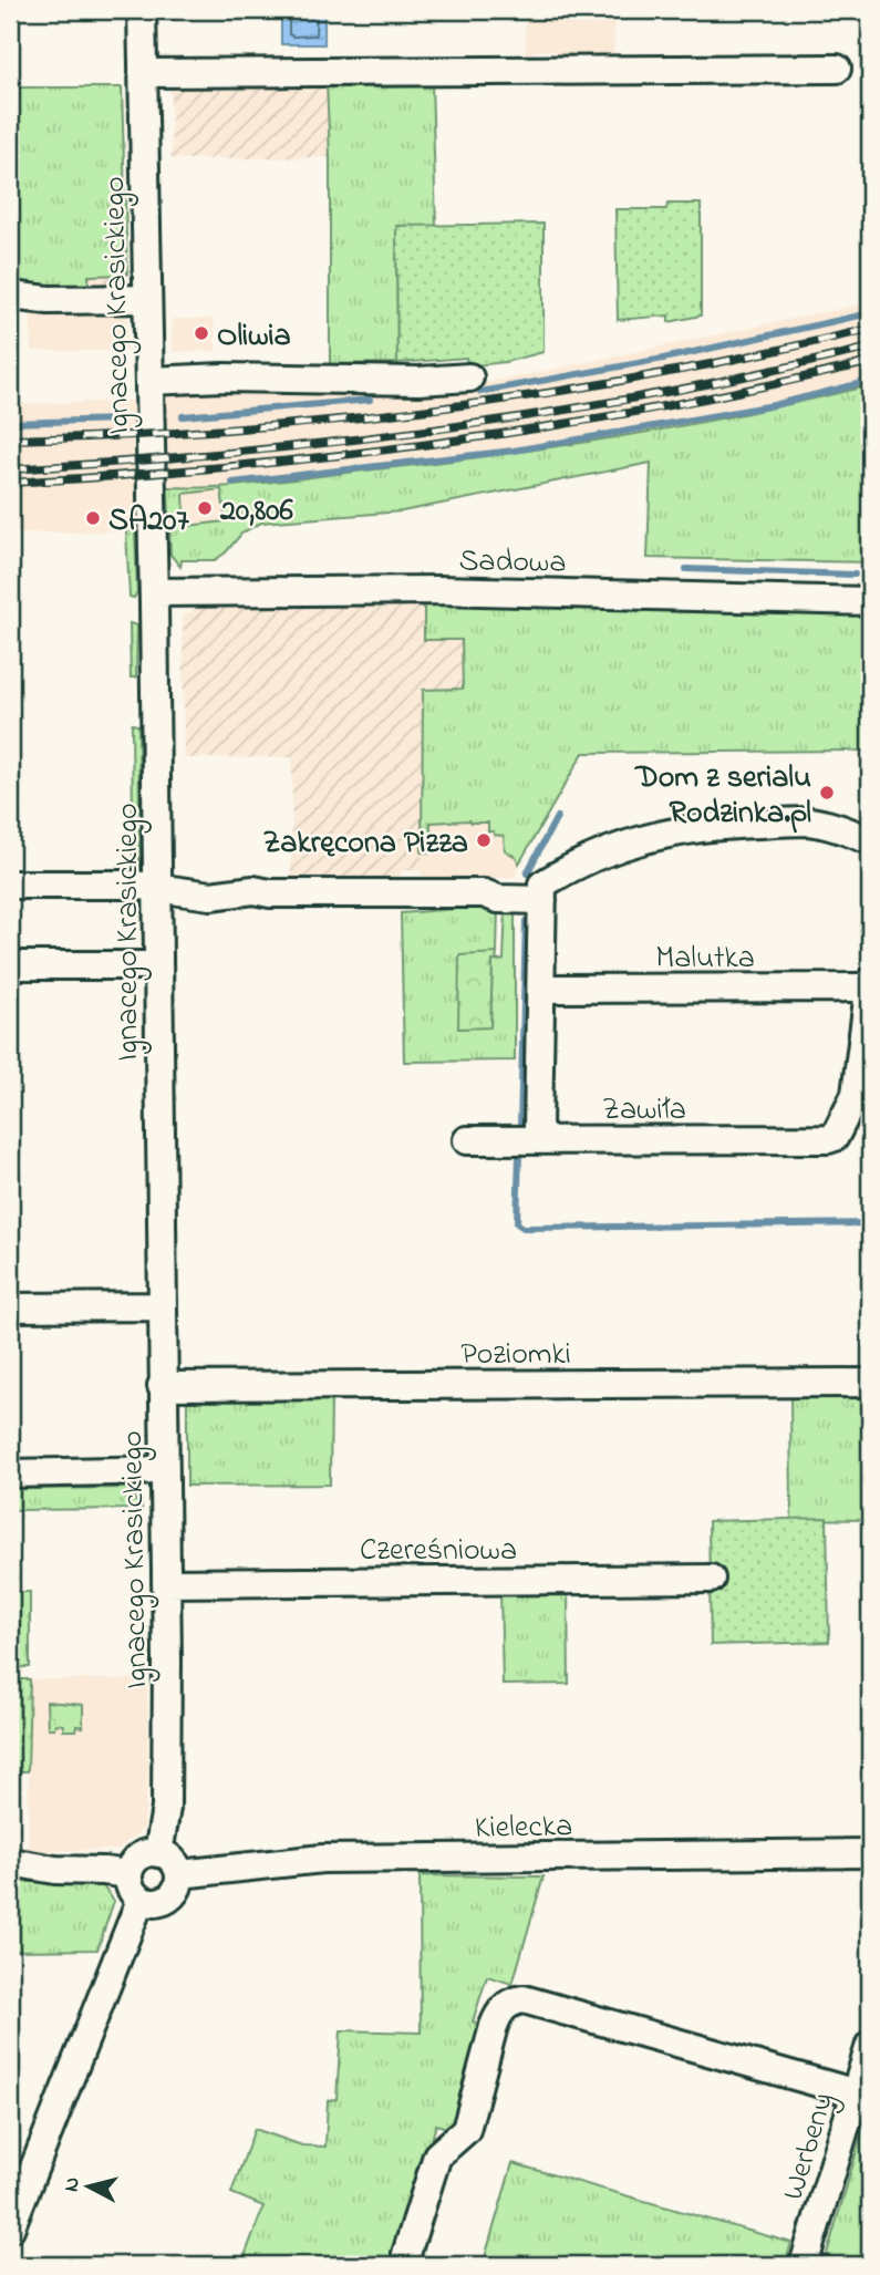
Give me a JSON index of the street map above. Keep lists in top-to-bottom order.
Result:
{
  "streets": {
    "street": [
      "Ignacego Krasickiego",
      "Sadowa",
      "Malutka",
      "Zawiła",
      "Poziomki",
      "Czereśniowa",
      "Kielecka",
      "Werbeny"
    ]
  },
  "crossings": [
    ["Ignacego Krasickiego", "Sadowa"],
    ["Ignacego Krasickiego", "Poziomki"],
    ["Ignacego Krasickiego", "Czereśniowa"],
    ["Ignacego Krasickiego", "Kielecka"]
  ],
  "places": [
    "Oliwia",
    "20,806",
    "SA207",
    "Dom z serialu Rodzinka.pl",
    "Zakręcona Pizza"
  ],
  "north": "left"
}
